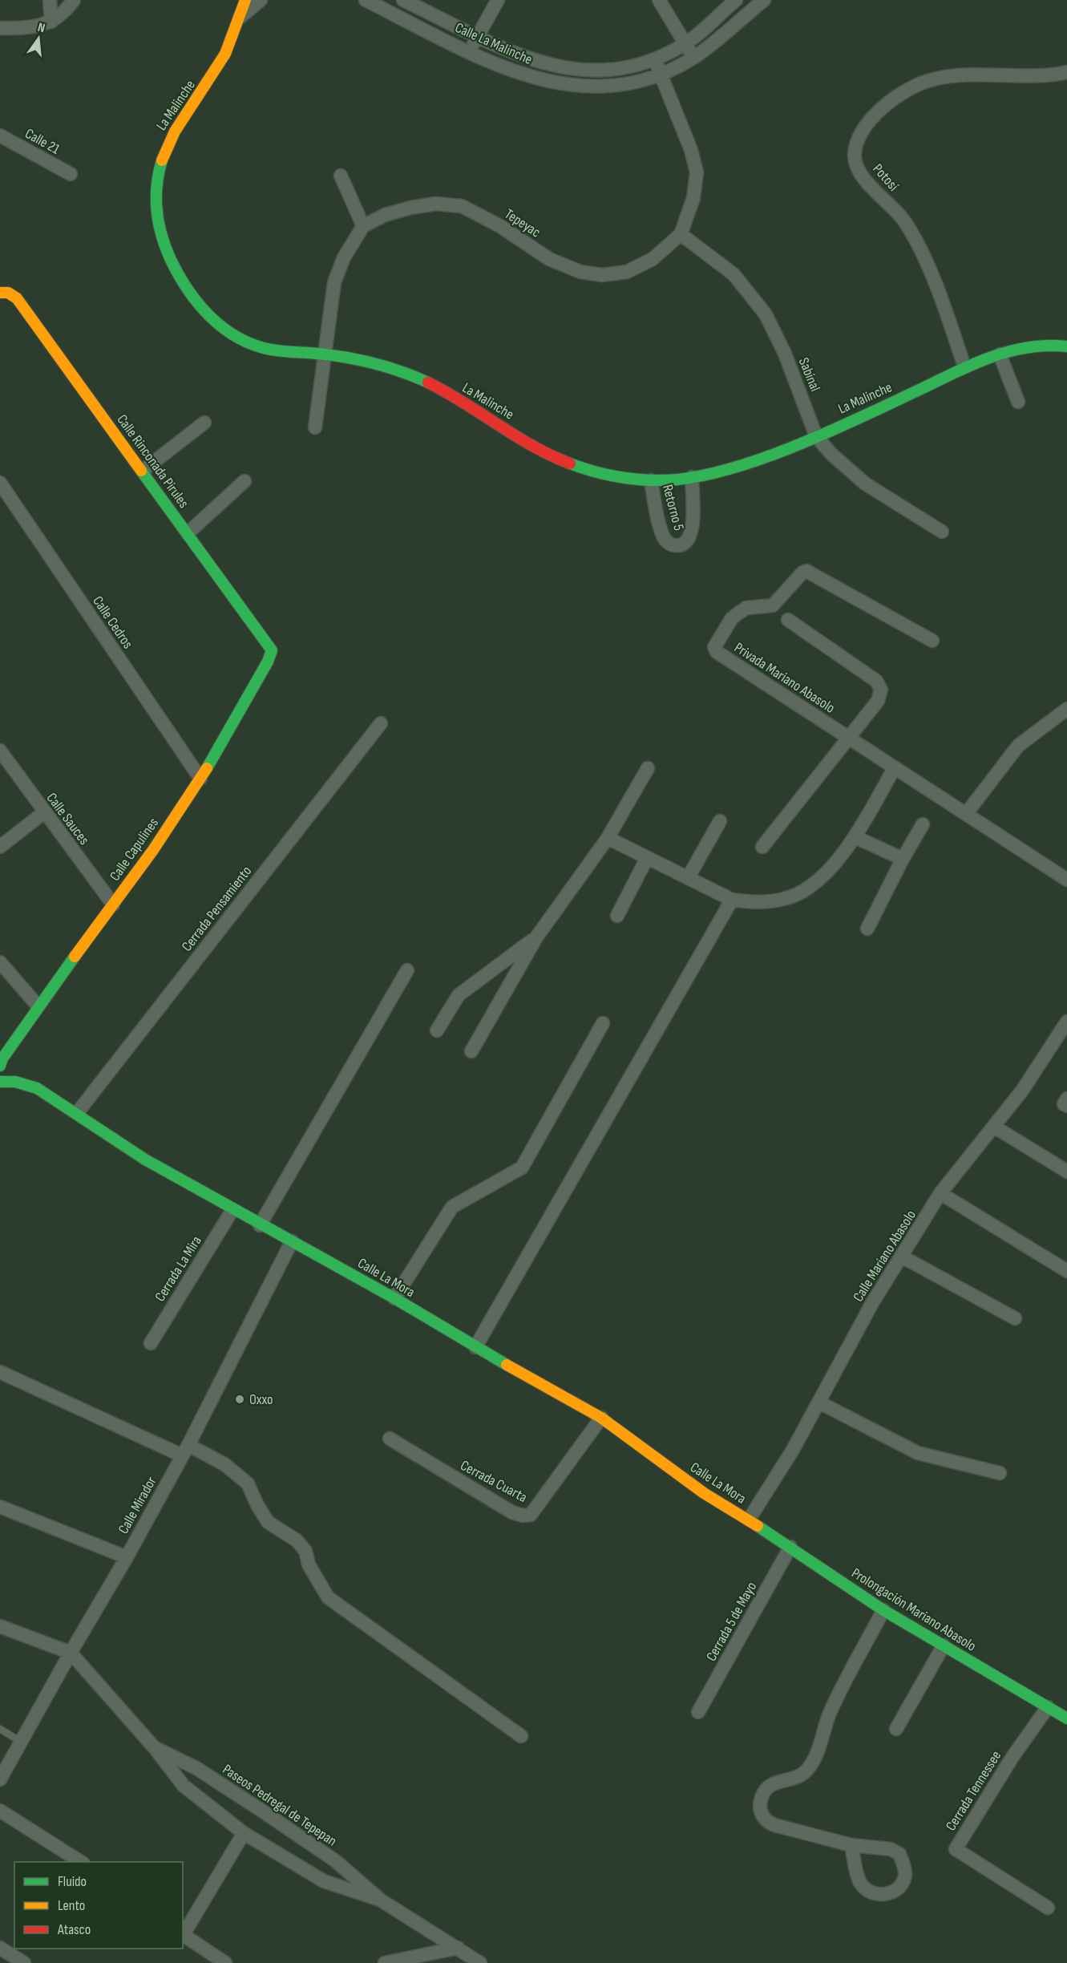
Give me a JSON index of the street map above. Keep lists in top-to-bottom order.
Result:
{
  "streets": {
    "street": [
      "Calle La Malinche",
      "La Malinche",
      "Calle 21",
      "Potosí",
      "Tepeyac",
      "Sabinal",
      "Calle Rinconada Pirules",
      "Retorno 5",
      "Calle Cedros",
      "Privada Mariano Abasolo",
      "Calle Sauces",
      "Calle Capulines",
      "Cerrada Pensamiento",
      "Calle Mariano Abasolo",
      "Cerrada La Mira",
      "Calle La Mora",
      "Cerrada Cuarta",
      "Calle Mirador",
      "Prolongación Mariano Abasolo",
      "Cerrada 5 de Mayo",
      "Cerrada Tennessee",
      "Paseos Pedregal de Tepepan"
    ]
  },
  "crossings": [
    ["Calle La Malinche", "Tepeyac"],
    ["La Malinche", "Potosí"],
    ["La Malinche", "Sabinal"],
    ["La Malinche", "Retorno 5"],
    ["Tepeyac", "Sabinal"],
    ["Calle Rinconada Pirules", "Calle Capulines"],
    ["Calle Cedros", "Calle Capulines"],
    ["Calle Sauces", "Calle Capulines"],
    ["Cerrada Pensamiento", "Calle La Mora"],
    ["Calle Mariano Abasolo", "Calle La Mora"],
    ["Calle Mariano Abasolo", "Prolongación Mariano Abasolo"],
    ["Cerrada La Mira", "Calle La Mora"],
    ["Calle La Mora", "Cerrada Cuarta"],
    ["Calle La Mora", "Calle Mirador"],
    ["Calle La Mora", "Prolongación Mariano Abasolo"],
    ["Calle Mirador", "Paseos Pedregal de Tepepan"],
    ["Prolongación Mariano Abasolo", "Cerrada 5 de Mayo"],
    ["Prolongación Mariano Abasolo", "Cerrada Tennessee"]
  ],
  "places": ["Oxxo"],
  "legend": ["Fluido", "Lento", "Atasco"],
  "north": "top"
}
